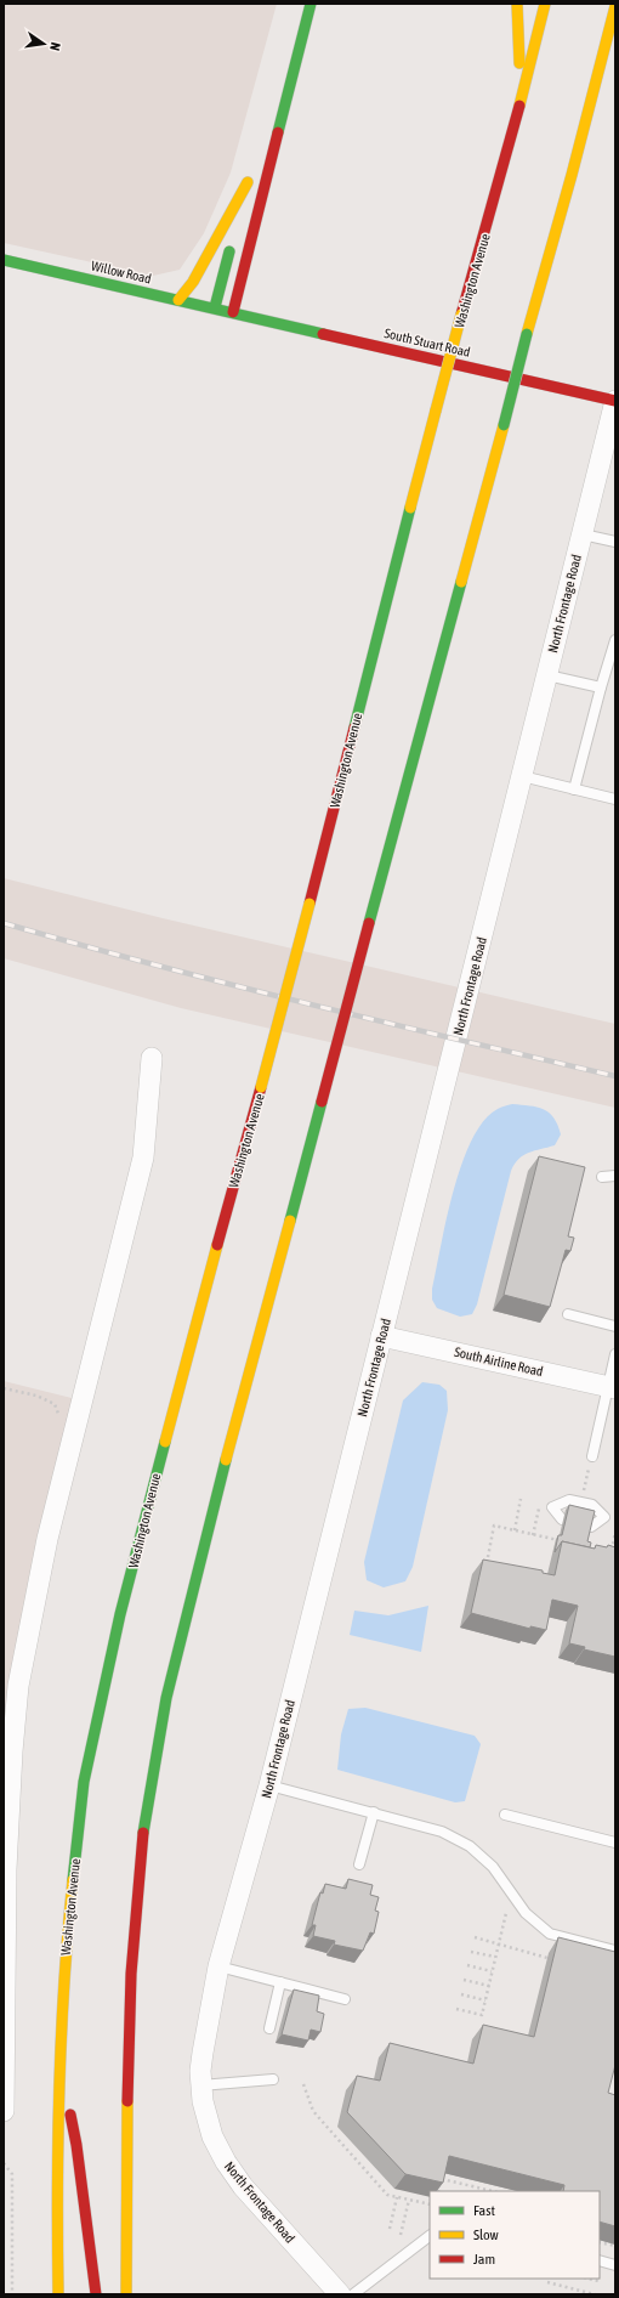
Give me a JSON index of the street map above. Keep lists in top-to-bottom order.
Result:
{
  "streets": {
    "main road": ["Willow Road", "Washington Avenue", "South Stuart Road"],
    "street": ["North Frontage Road", "South Airline Road"]
  },
  "crossings": [
    ["Willow Road", "South Stuart Road"],
    ["South Stuart Road", "North Frontage Road"],
    ["North Frontage Road", "South Airline Road"]
  ],
  "legend": ["Fast", "Slow", "Jam"],
  "north": "right"
}
